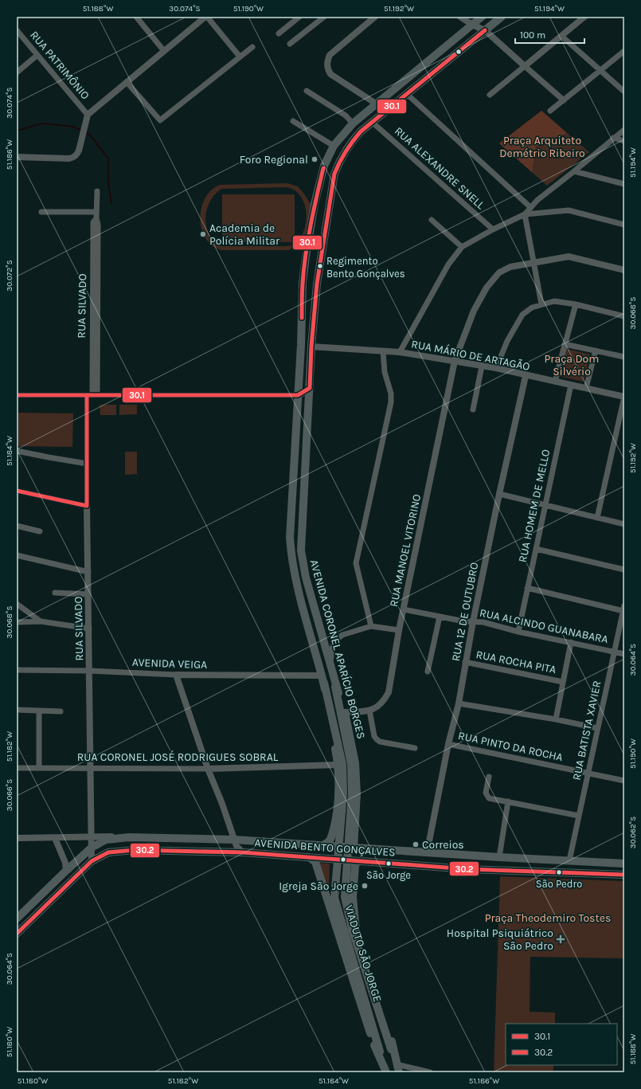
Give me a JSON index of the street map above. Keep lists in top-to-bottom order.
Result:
{
  "streets": {
    "main road": ["AVENIDA CORONEL APARÍCIO BORGES", "AVENIDA BENTO GONÇALVES", "VIADUTO SÃO JORGE"],
    "street": [
      "RUA PATRIMÔNIO",
      "RUA ALEXANDRE SNELL",
      "RUA SILVADO",
      "RUA MÁRIO DE ARTAGÃO",
      "RUA HOMEM DE MELLO",
      "RUA MANOEL VITORINO",
      "RUA 12 DE OUTUBRO",
      "RUA ALCINDO GUANABARA",
      "RUA ROCHA PITA",
      "AVENIDA VEIGA",
      "RUA BATISTA XAVIER",
      "RUA PINTO DA ROCHA",
      "RUA CORONEL JOSÉ RODRIGUES SOBRAL"
    ]
  },
  "crossings": [
    ["RUA ALEXANDRE SNELL", "AVENIDA CORONEL APARÍCIO BORGES"],
    ["RUA SILVADO", "AVENIDA VEIGA"],
    ["RUA SILVADO", "RUA CORONEL JOSÉ RODRIGUES SOBRAL"],
    ["RUA SILVADO", "AVENIDA BENTO GONÇALVES"],
    ["RUA MÁRIO DE ARTAGÃO", "RUA HOMEM DE MELLO"],
    ["RUA MÁRIO DE ARTAGÃO", "RUA MANOEL VITORINO"],
    ["RUA MÁRIO DE ARTAGÃO", "RUA 12 DE OUTUBRO"],
    ["RUA MÁRIO DE ARTAGÃO", "AVENIDA CORONEL APARÍCIO BORGES"],
    ["RUA HOMEM DE MELLO", "RUA ALCINDO GUANABARA"],
    ["RUA MANOEL VITORINO", "RUA ALCINDO GUANABARA"],
    ["RUA 12 DE OUTUBRO", "RUA ALCINDO GUANABARA"],
    ["RUA 12 DE OUTUBRO", "RUA ROCHA PITA"],
    ["RUA 12 DE OUTUBRO", "RUA PINTO DA ROCHA"],
    ["RUA 12 DE OUTUBRO", "AVENIDA BENTO GONÇALVES"],
    ["RUA ALCINDO GUANABARA", "RUA BATISTA XAVIER"],
    ["AVENIDA CORONEL APARÍCIO BORGES", "AVENIDA VEIGA"],
    ["AVENIDA CORONEL APARÍCIO BORGES", "RUA CORONEL JOSÉ RODRIGUES SOBRAL"],
    ["AVENIDA CORONEL APARÍCIO BORGES", "AVENIDA BENTO GONÇALVES"],
    ["AVENIDA CORONEL APARÍCIO BORGES", "VIADUTO SÃO JORGE"],
    ["AVENIDA VEIGA", "VIADUTO SÃO JORGE"],
    ["RUA BATISTA XAVIER", "RUA PINTO DA ROCHA"],
    ["RUA BATISTA XAVIER", "AVENIDA BENTO GONÇALVES"]
  ],
  "parks": ["Praça Arquiteto Demétrio Ribeiro", "Praça Dom Silvério", "Praça Theodemiro Tostes"],
  "places": {
    "other": [
      "Foro Regional",
      "Academia de Polícia Militar",
      "Regimento Bento Gonçalves",
      "Correios",
      "São Jorge",
      "São Pedro",
      "Igreja São Jorge"
    ],
    "health": ["Hospital Psiquiátrico São Pedro"]
  },
  "lines": ["transit line 30.1", "transit line 30.2"],
  "legend": ["30.1", "30.2"],
  "scale_bar": "100 m",
  "coordinates": [
    "51.188°W",
    "30.074°S",
    "51.190°W",
    "51.192°W",
    "51.194°W",
    "51.186°W",
    "30.072°S",
    "30.068°S",
    "51.184°W",
    "30.064°S",
    "51.182°W",
    "30.066°S",
    "30.062°S",
    "51.180°W"
  ]
}
